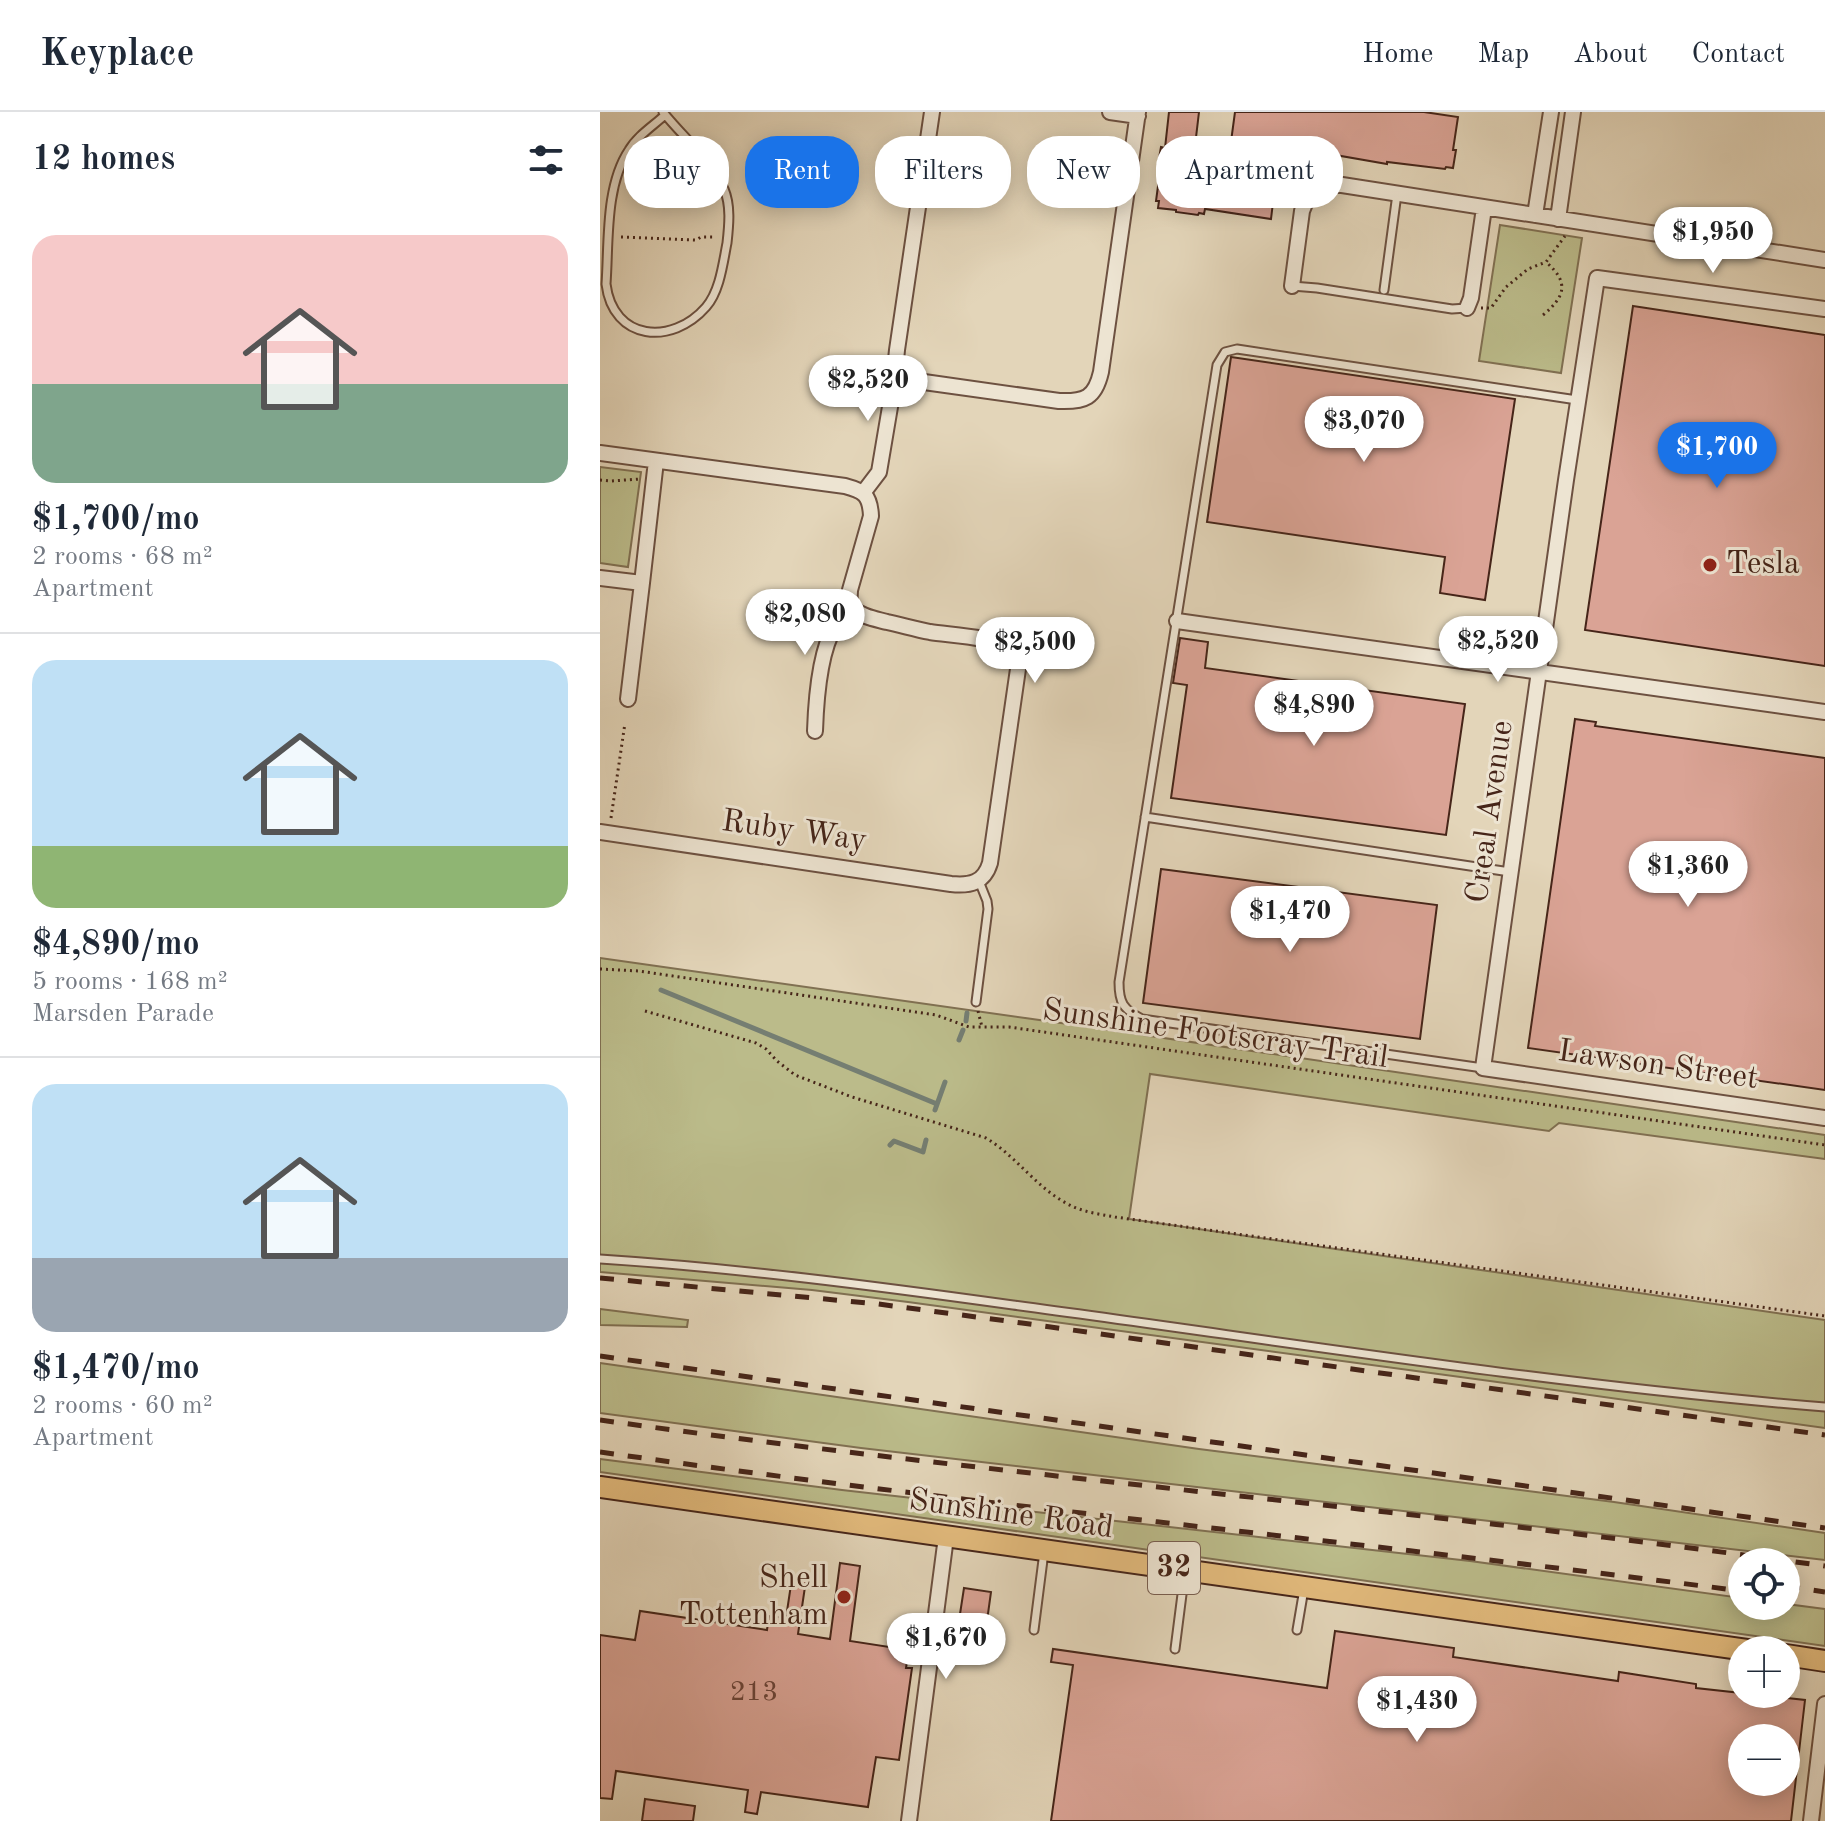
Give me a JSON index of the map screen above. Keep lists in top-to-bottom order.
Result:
{
  "streets": {
    "main road": ["Sunshine Road", "32"],
    "street": ["Creal Avenue", "Ruby Way", "Lawson Street"],
    "path": ["Sunshine Footscray Trail"]
  },
  "crossings": [
    ["Creal Avenue", "Lawson Street"]
  ],
  "places": ["Tesla", "Shell Tottenham"],
  "house_numbers": ["213"],
  "page": {
    "header": "Keyplace",
    "nav": [
      "Home",
      "Map",
      "About",
      "Contact"
    ],
    "heading": "12 homes",
    "chip": [
      "Buy",
      "Rent",
      "Filters",
      "New",
      "Apartment"
    ],
    "price": [
      "$1,950",
      "$2,520",
      "$3,070",
      "$1,700",
      "$2,080",
      "$2,520",
      "$2,500",
      "$4,890",
      "$1,360",
      "$1,470",
      "$1,670",
      "$1,430"
    ],
    "list": [
      {
        "name": "$1,700/mo",
        "note": "2 rooms · 68 m² · Apartment"
      },
      {
        "name": "$4,890/mo",
        "note": "5 rooms · 168 m² · Marsden Parade"
      },
      {
        "name": "$1,470/mo",
        "note": "2 rooms · 60 m² · Apartment"
      }
    ],
    "map_buttons": ["+", "−"]
  }
}
